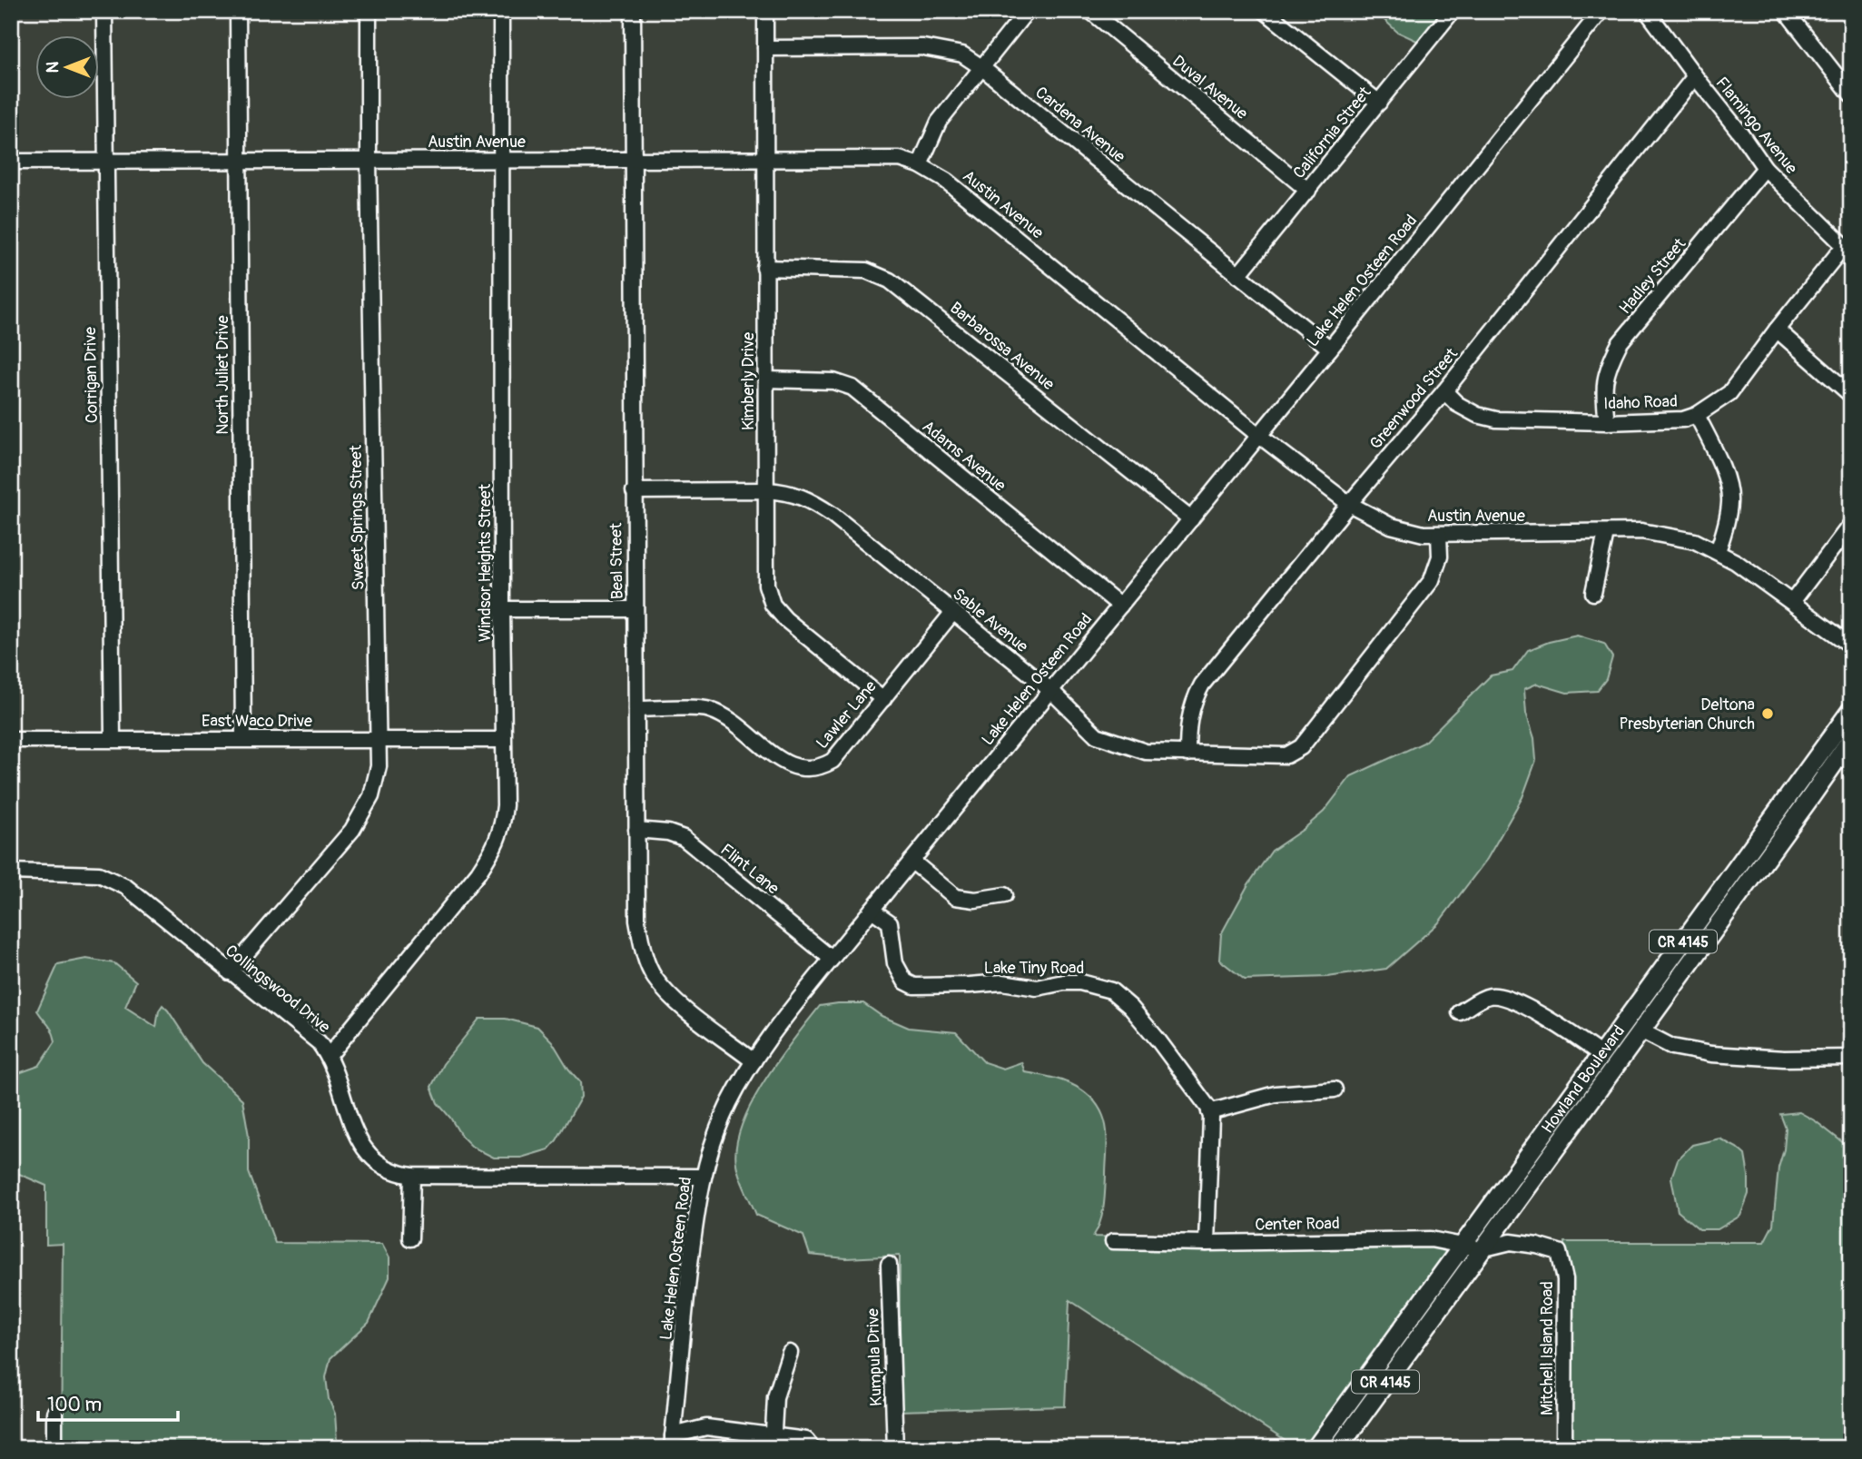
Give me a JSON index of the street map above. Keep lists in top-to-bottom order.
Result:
{
  "streets": {
    "main road": ["CR 4145", "Howland Boulevard"],
    "street": [
      "Duval Avenue",
      "Cardena Avenue",
      "Flamingo Avenue",
      "California Street",
      "Austin Avenue",
      "Hadley Street",
      "Lake Helen Osteen Road",
      "Barbarossa Avenue",
      "Corrigan Drive",
      "North Juliet Drive",
      "Kimberly Drive",
      "Greenwood Street",
      "Idaho Road",
      "Adams Avenue",
      "Sweet Springs Street",
      "Beal Street",
      "Windsor Heights Street",
      "Sable Avenue",
      "Lawler Lane",
      "East Waco Drive",
      "Flint Lane",
      "Lake Tiny Road",
      "Collingswood Drive",
      "Center Road",
      "Mitchell Island Road",
      "Kumpula Drive"
    ]
  },
  "crossings": [
    ["Duval Avenue", "California Street"],
    ["Cardena Avenue", "California Street"],
    ["Cardena Avenue", "Lake Helen Osteen Road"],
    ["Cardena Avenue", "Kimberly Drive"],
    ["Flamingo Avenue", "Hadley Street"],
    ["Flamingo Avenue", "Greenwood Street"],
    ["Flamingo Avenue", "Idaho Road"],
    ["Austin Avenue", "Lake Helen Osteen Road"],
    ["Austin Avenue", "Corrigan Drive"],
    ["Austin Avenue", "North Juliet Drive"],
    ["Austin Avenue", "Kimberly Drive"],
    ["Austin Avenue", "Greenwood Street"],
    ["Austin Avenue", "Sweet Springs Street"],
    ["Austin Avenue", "Beal Street"],
    ["Austin Avenue", "Windsor Heights Street"],
    ["Austin Avenue", "Sable Avenue"],
    ["Hadley Street", "Idaho Road"],
    ["Lake Helen Osteen Road", "Barbarossa Avenue"],
    ["Lake Helen Osteen Road", "Adams Avenue"],
    ["Lake Helen Osteen Road", "Beal Street"],
    ["Lake Helen Osteen Road", "Sable Avenue"],
    ["Lake Helen Osteen Road", "Flint Lane"],
    ["Lake Helen Osteen Road", "Lake Tiny Road"],
    ["Lake Helen Osteen Road", "Collingswood Drive"],
    ["Barbarossa Avenue", "Kimberly Drive"],
    ["Corrigan Drive", "East Waco Drive"],
    ["North Juliet Drive", "East Waco Drive"],
    ["Kimberly Drive", "Adams Avenue"],
    ["Kimberly Drive", "Sable Avenue"],
    ["Kimberly Drive", "Lawler Lane"],
    ["Greenwood Street", "Idaho Road"],
    ["Greenwood Street", "Sable Avenue"],
    ["Sweet Springs Street", "East Waco Drive"],
    ["Sweet Springs Street", "Collingswood Drive"],
    ["Beal Street", "Sable Avenue"],
    ["Beal Street", "Lawler Lane"],
    ["Beal Street", "Flint Lane"],
    ["Windsor Heights Street", "East Waco Drive"],
    ["Windsor Heights Street", "Collingswood Drive"],
    ["Sable Avenue", "Lawler Lane"],
    ["Howland Boulevard", "Center Road"],
    ["Howland Boulevard", "Mitchell Island Road"],
    ["Center Road", "Mitchell Island Road"]
  ],
  "places": ["Deltona Presbyterian Church"],
  "scale_bar": "100 m",
  "north": "left"
}
